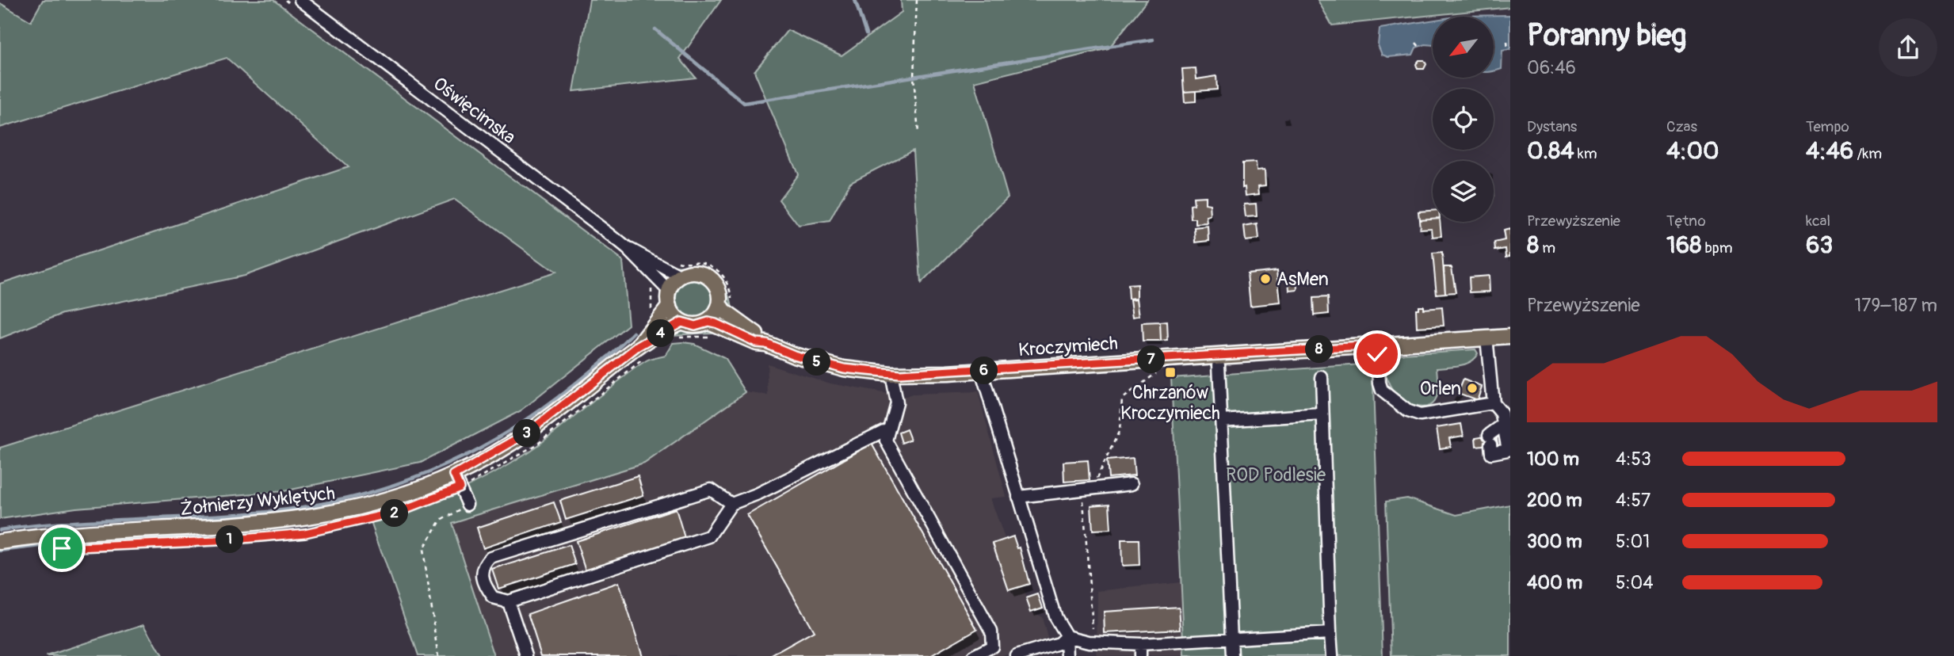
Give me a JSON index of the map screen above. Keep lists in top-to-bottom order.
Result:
{
  "streets": {
    "main road": ["Kroczymiech", "Żołnierzy Wyklętych"],
    "street": ["Oświęcimska"]
  },
  "crossings": [
    ["Oświęcimska", "Kroczymiech"],
    ["Oświęcimska", "Żołnierzy Wyklętych"],
    ["Kroczymiech", "Żołnierzy Wyklętych"]
  ],
  "parks": ["ROD Podlesie"],
  "places": {
    "other": ["AsMen", "Orlen"],
    "transit": ["Chrzanów Kroczymiech"]
  },
  "north": "bottom left",
  "page": {
    "heading": ["Poranny bieg", "06:46"],
    "stats": [
      ["Dystans", "0.84 km"],
      ["Czas", "4:00"],
      ["Tempo", "4:46 /km"],
      ["Przewyższenie", "8 m"],
      ["Tętno", "168 bpm"],
      ["kcal", "63"]
    ],
    "chart": ["Przewyższenie", "179–187 m"],
    "pins": [
      "4",
      "8",
      "7",
      "5",
      "6",
      "3",
      "2",
      "1"
    ],
    "list": [
      {
        "name": "100 m",
        "note": "4:53"
      },
      {
        "name": "200 m",
        "note": "4:57"
      },
      {
        "name": "300 m",
        "note": "5:01"
      },
      {
        "name": "400 m",
        "note": "5:04"
      }
    ]
  }
}
